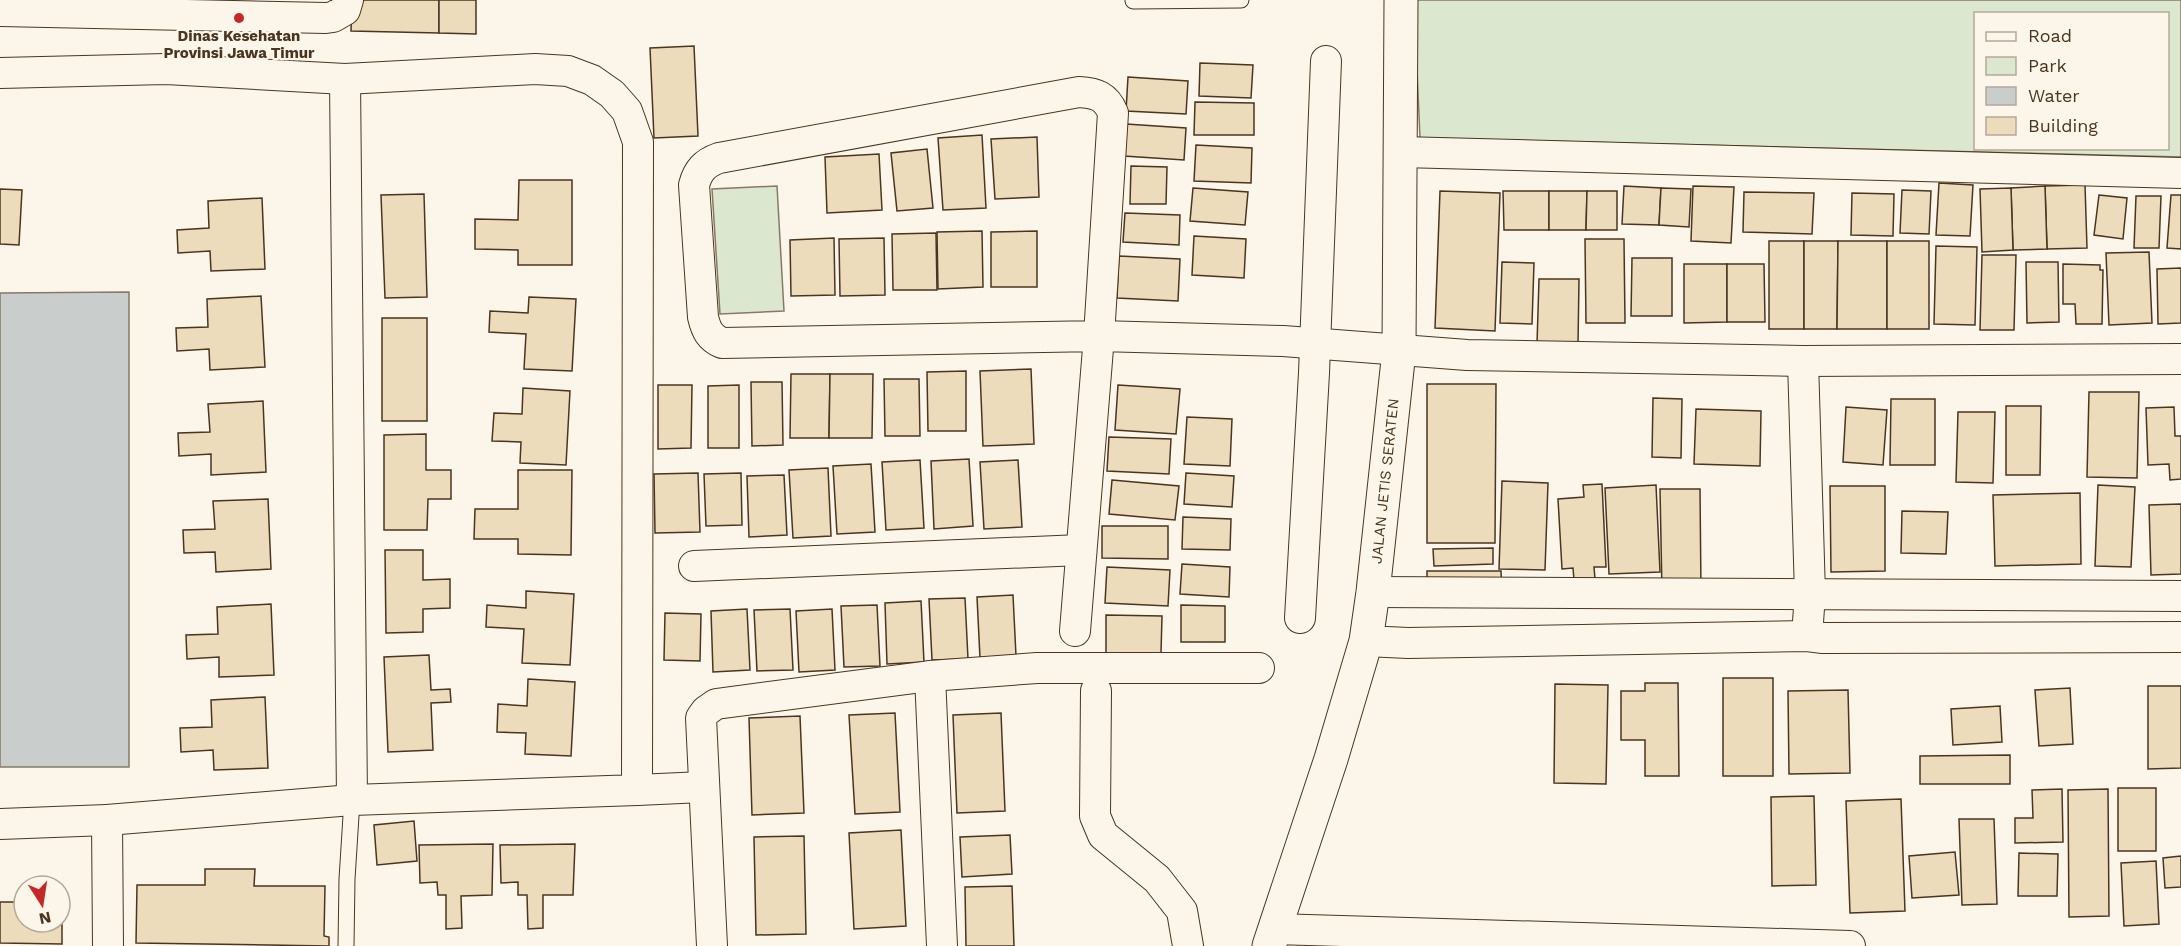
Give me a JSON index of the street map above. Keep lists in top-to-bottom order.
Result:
{
  "streets": {
    "street": ["JALAN JETIS SERATEN"]
  },
  "places": ["Dinas Kesehatan Provinsi Jawa Timur"],
  "legend": [
    "Road",
    "Park",
    "Water",
    "Building"
  ],
  "north": "bottom"
}
